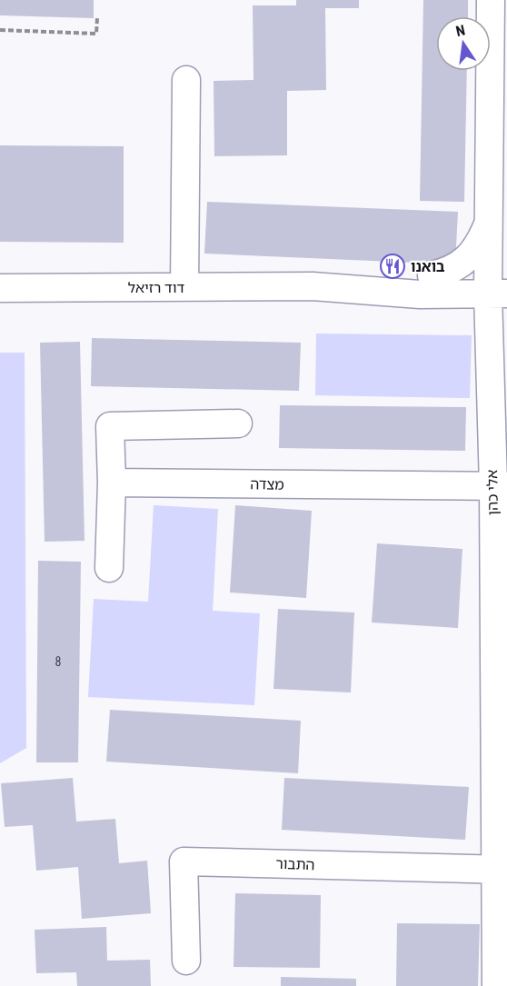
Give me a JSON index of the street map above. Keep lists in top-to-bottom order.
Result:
{
  "streets": {
    "street": [
      "דוד רזיאל",
      "מצדה",
      "אלי כהן",
      "התבור"
    ]
  },
  "crossings": [
    ["דוד רזיאל", "אלי כהן"],
    ["מצדה", "אלי כהן"],
    ["אלי כהן", "התבור"]
  ],
  "places": {
    "restaurant": ["בואנו"]
  },
  "house_numbers": ["8"],
  "north": "top"
}
